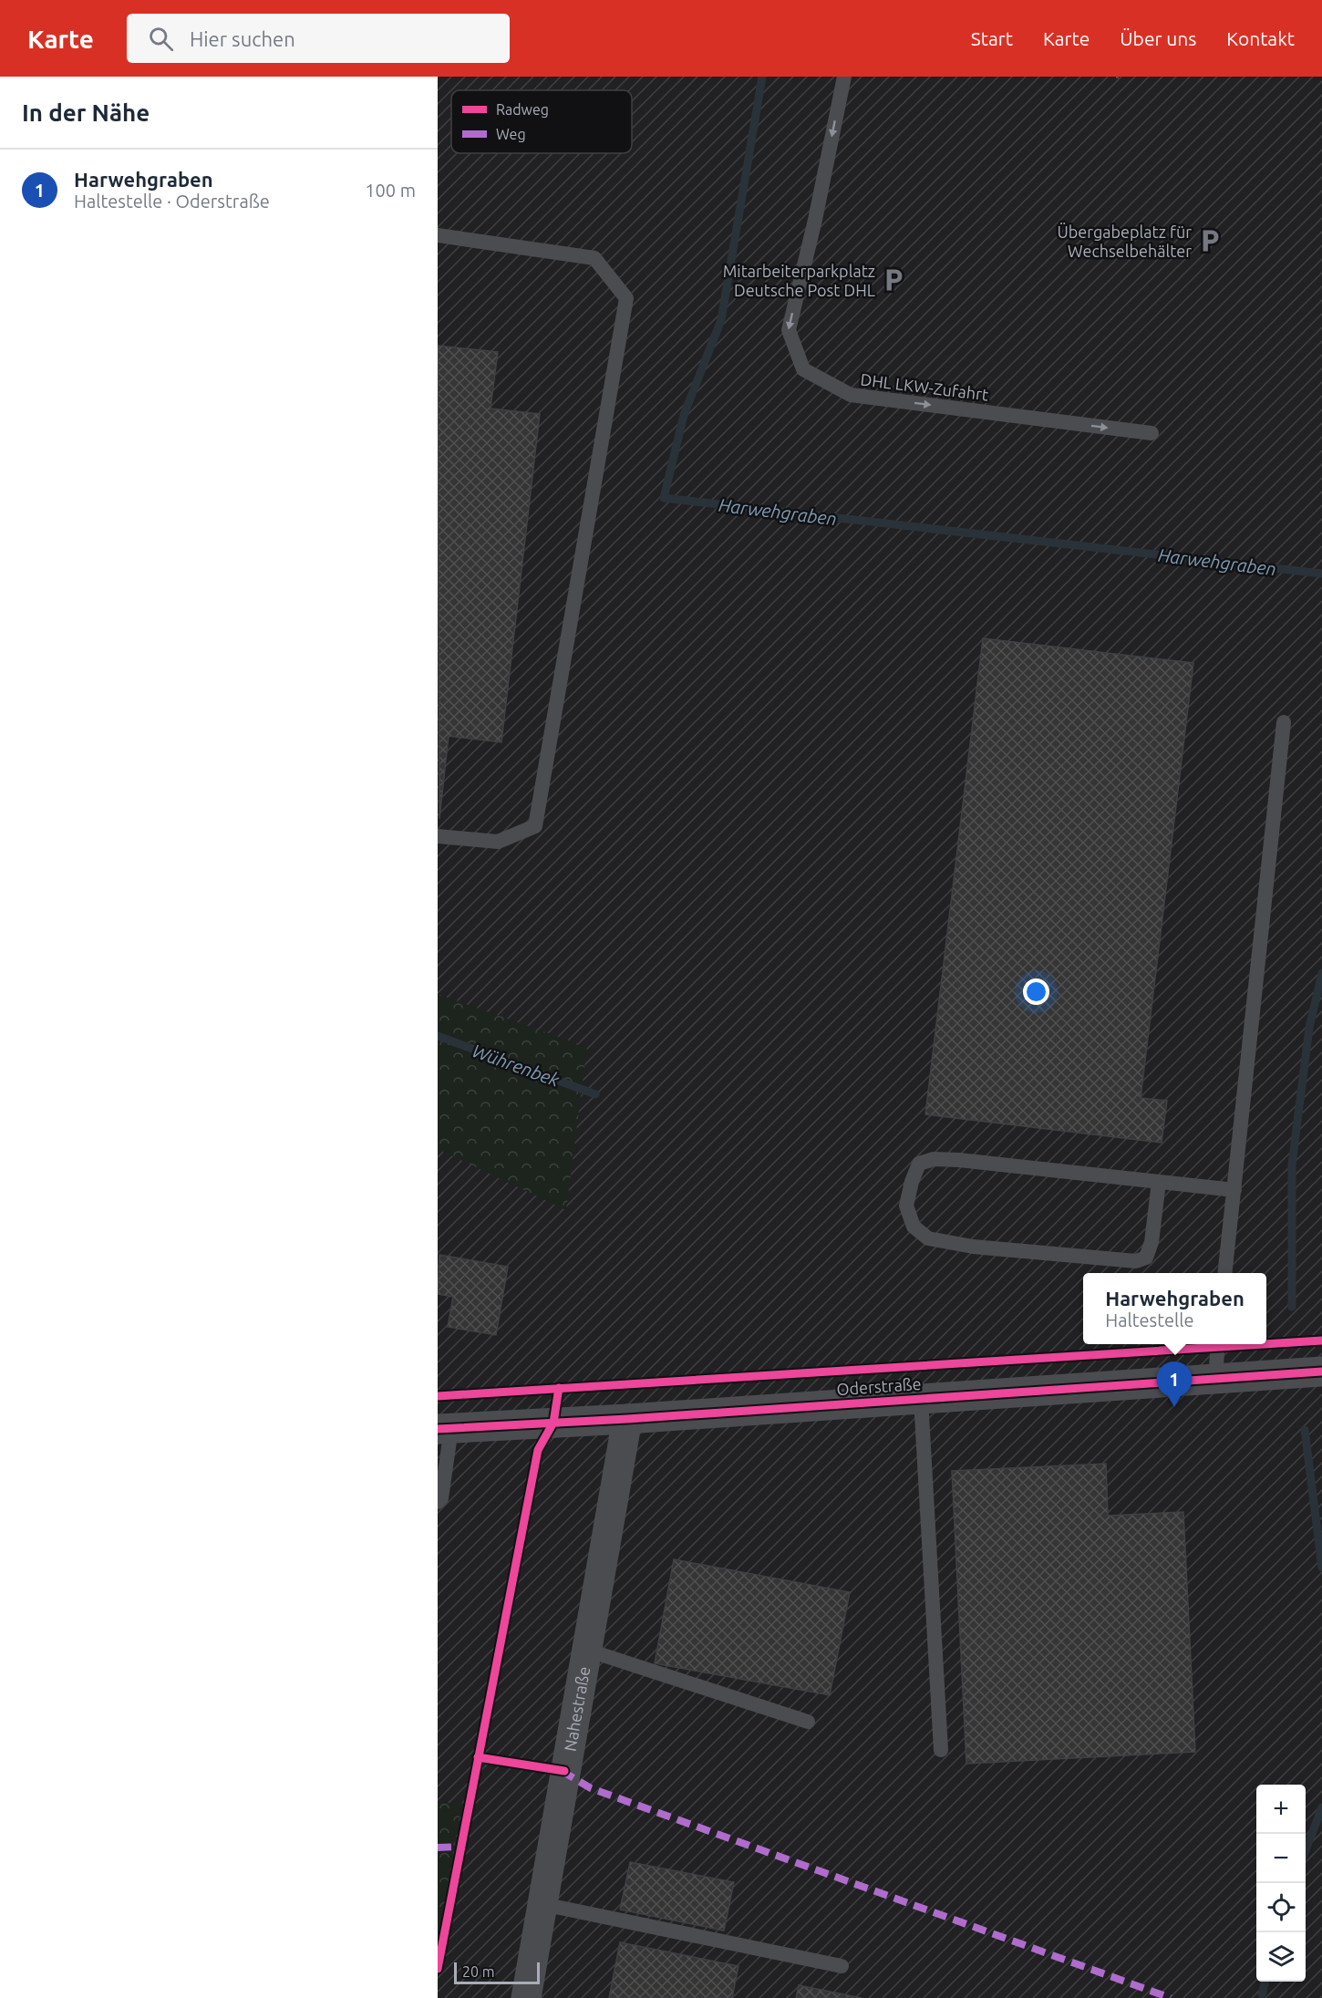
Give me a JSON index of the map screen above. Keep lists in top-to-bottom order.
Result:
{
  "streets": {
    "street": ["Oderstraße", "Nahestraße"],
    "lane": ["DHL LKW-Zufahrt"]
  },
  "crossings": [
    ["Oderstraße", "Nahestraße"]
  ],
  "water": ["Harwehgraben", "Wührenbek"],
  "places": {
    "parking": ["Übergabeplatz für Wechselbehälter", "Mitarbeiterparkplatz Deutsche Post DHL"]
  },
  "legend": ["Radweg", "Weg"],
  "scale_bar": "20 m",
  "page": {
    "header": "Karte",
    "search": "Hier suchen",
    "nav": [
      "Start",
      "Karte",
      "Über uns",
      "Kontakt"
    ],
    "heading": "In der Nähe",
    "list": [
      {
        "mark": "1",
        "name": "Harwehgraben",
        "note": "Haltestelle · Oderstraße",
        "value": "100 m"
      }
    ],
    "popup": ["Harwehgraben", "Haltestelle"],
    "pins": "1",
    "map_buttons": ["+", "−"],
    "scale": "20 m"
  }
}
